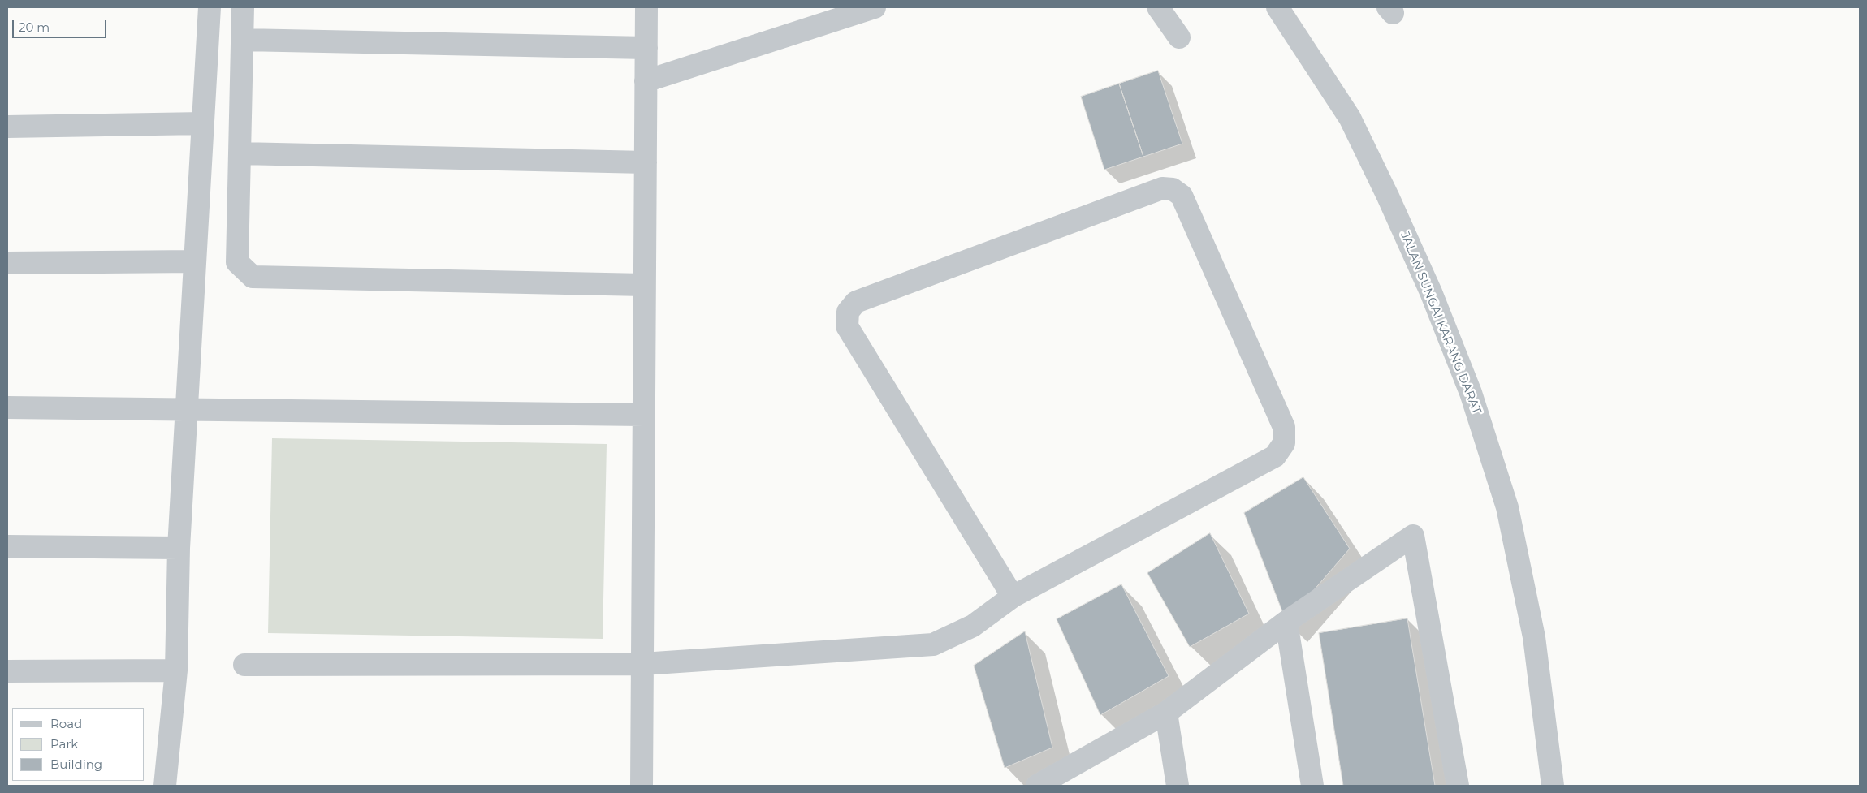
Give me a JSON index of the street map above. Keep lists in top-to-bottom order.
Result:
{
  "streets": {
    "street": ["JALAN SUNGAI KARANG DARAT"]
  },
  "legend": ["Road", "Park", "Building"],
  "scale_bar": "20 m"
}
